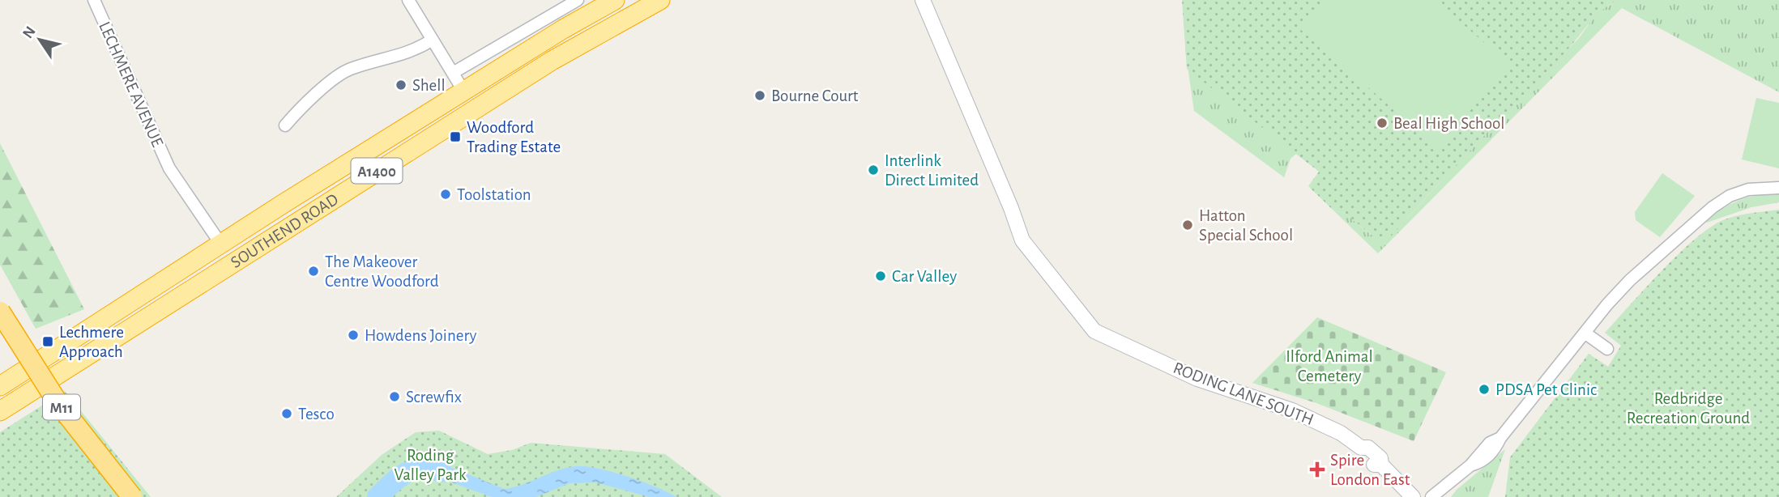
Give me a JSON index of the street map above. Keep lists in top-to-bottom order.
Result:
{
  "streets": {
    "highway": ["A1400", "SOUTHEND ROAD", "M11"],
    "street": ["LECHMERE AVENUE", "RODING LANE SOUTH"]
  },
  "crossings": [
    ["LECHMERE AVENUE", "SOUTHEND ROAD"]
  ],
  "parks": ["Ilford Animal Cemetery", "Redbridge Recreation Ground", "Roding Valley Park"],
  "places": {
    "other": [
      "Shell",
      "Bourne Court",
      "Beal High School",
      "Interlink Direct Limited",
      "Toolstation",
      "Hatton Special School",
      "The Makeover Centre Woodford",
      "Car Valley",
      "Howdens Joinery",
      "PDSA Pet Clinic",
      "Screwfix",
      "Tesco"
    ],
    "transit": ["Woodford Trading Estate", "Lechmere Approach"],
    "health": ["Spire London East"]
  },
  "north": "top left"
}
